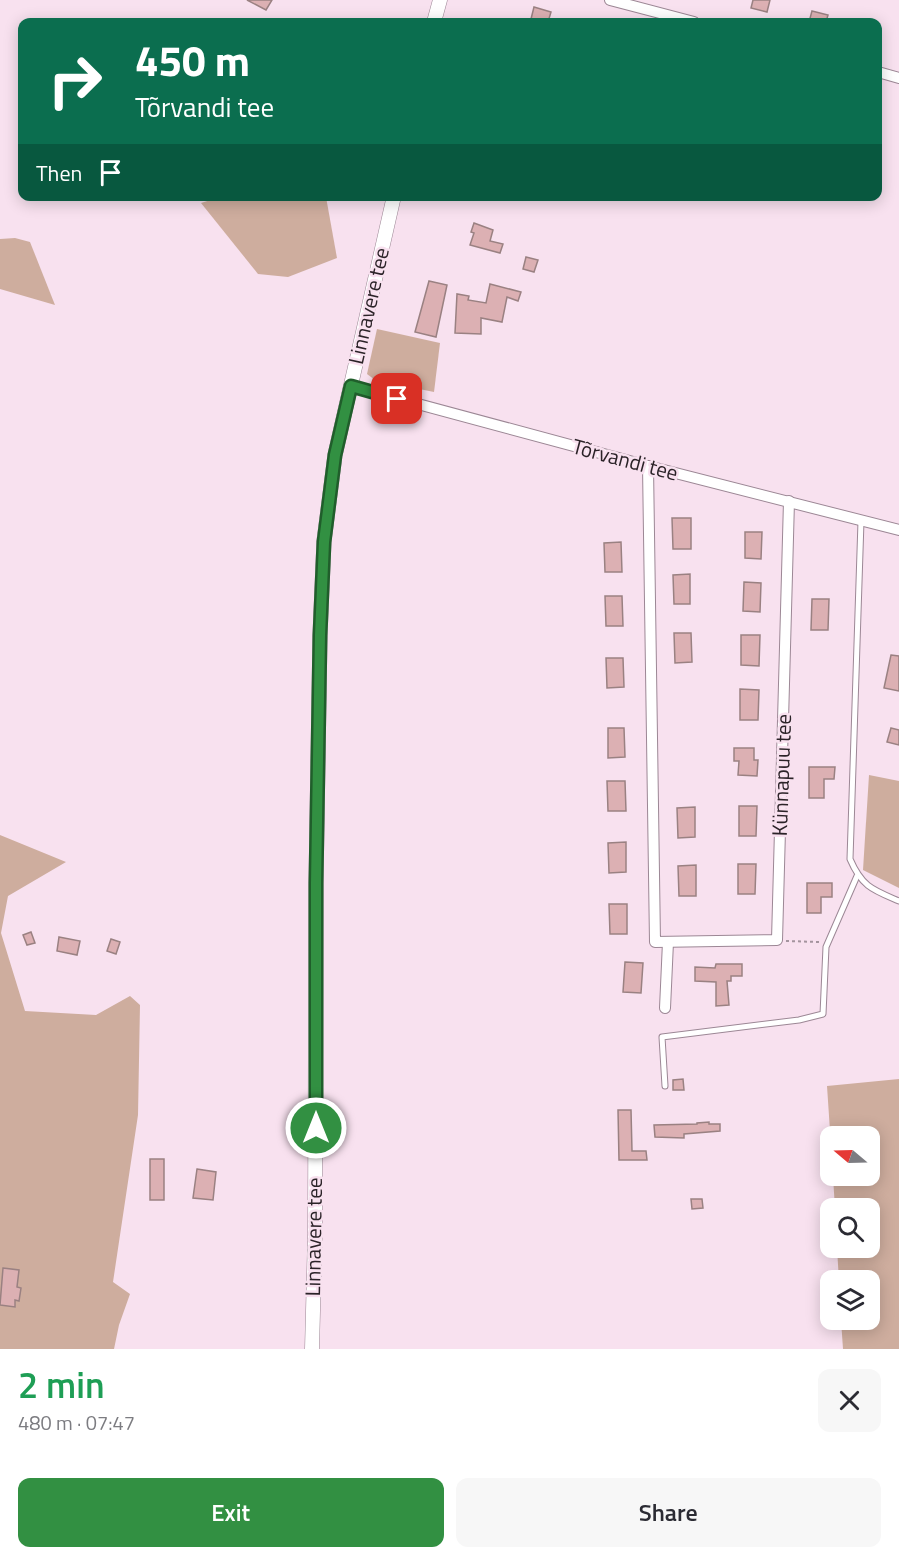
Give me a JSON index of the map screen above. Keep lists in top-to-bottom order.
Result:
{
  "streets": {
    "street": ["Linnavere tee", "Tõrvandi tee", "Künnapuu tee"]
  },
  "crossings": [
    ["Linnavere tee", "Tõrvandi tee"],
    ["Tõrvandi tee", "Künnapuu tee"]
  ],
  "north": "left",
  "page": {
    "turn": ["450 m", "Tõrvandi tee"],
    "then": "Then",
    "heading": ["2 min", "480 m · 07:47"],
    "buttons": ["Exit", "Share"]
  }
}
